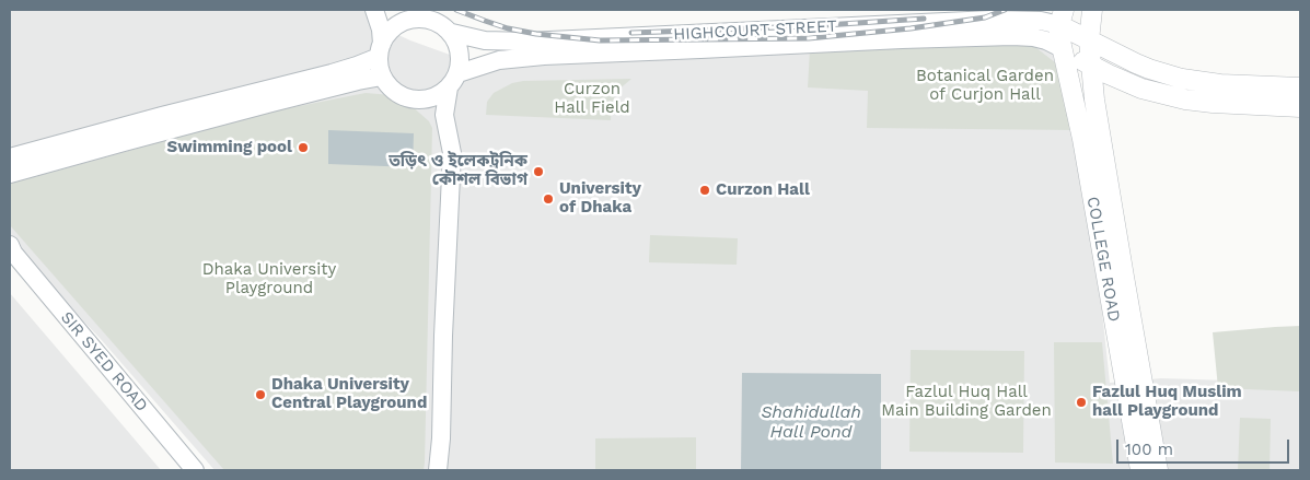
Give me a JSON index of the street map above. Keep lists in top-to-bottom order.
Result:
{
  "streets": {
    "main road": ["HIGHCOURT STREET", "COLLEGE ROAD", "SIR SYED ROAD"]
  },
  "crossings": [
    ["HIGHCOURT STREET", "COLLEGE ROAD"]
  ],
  "water": ["Shahidullah Hall Pond"],
  "parks": [
    "Botanical Garden of Curjon Hall",
    "Curzon Hall Field",
    "Dhaka University Playground",
    "Fazlul Huq Hall Main Building Garden"
  ],
  "places": [
    "Swimming pool",
    "তড়িৎ ও ইলেকট্রনিক কৌশল বিভাগ",
    "Curzon Hall",
    "University of Dhaka",
    "Dhaka University Central Playground",
    "Fazlul Huq Muslim hall Playground"
  ],
  "scale_bar": "100 m"
}
